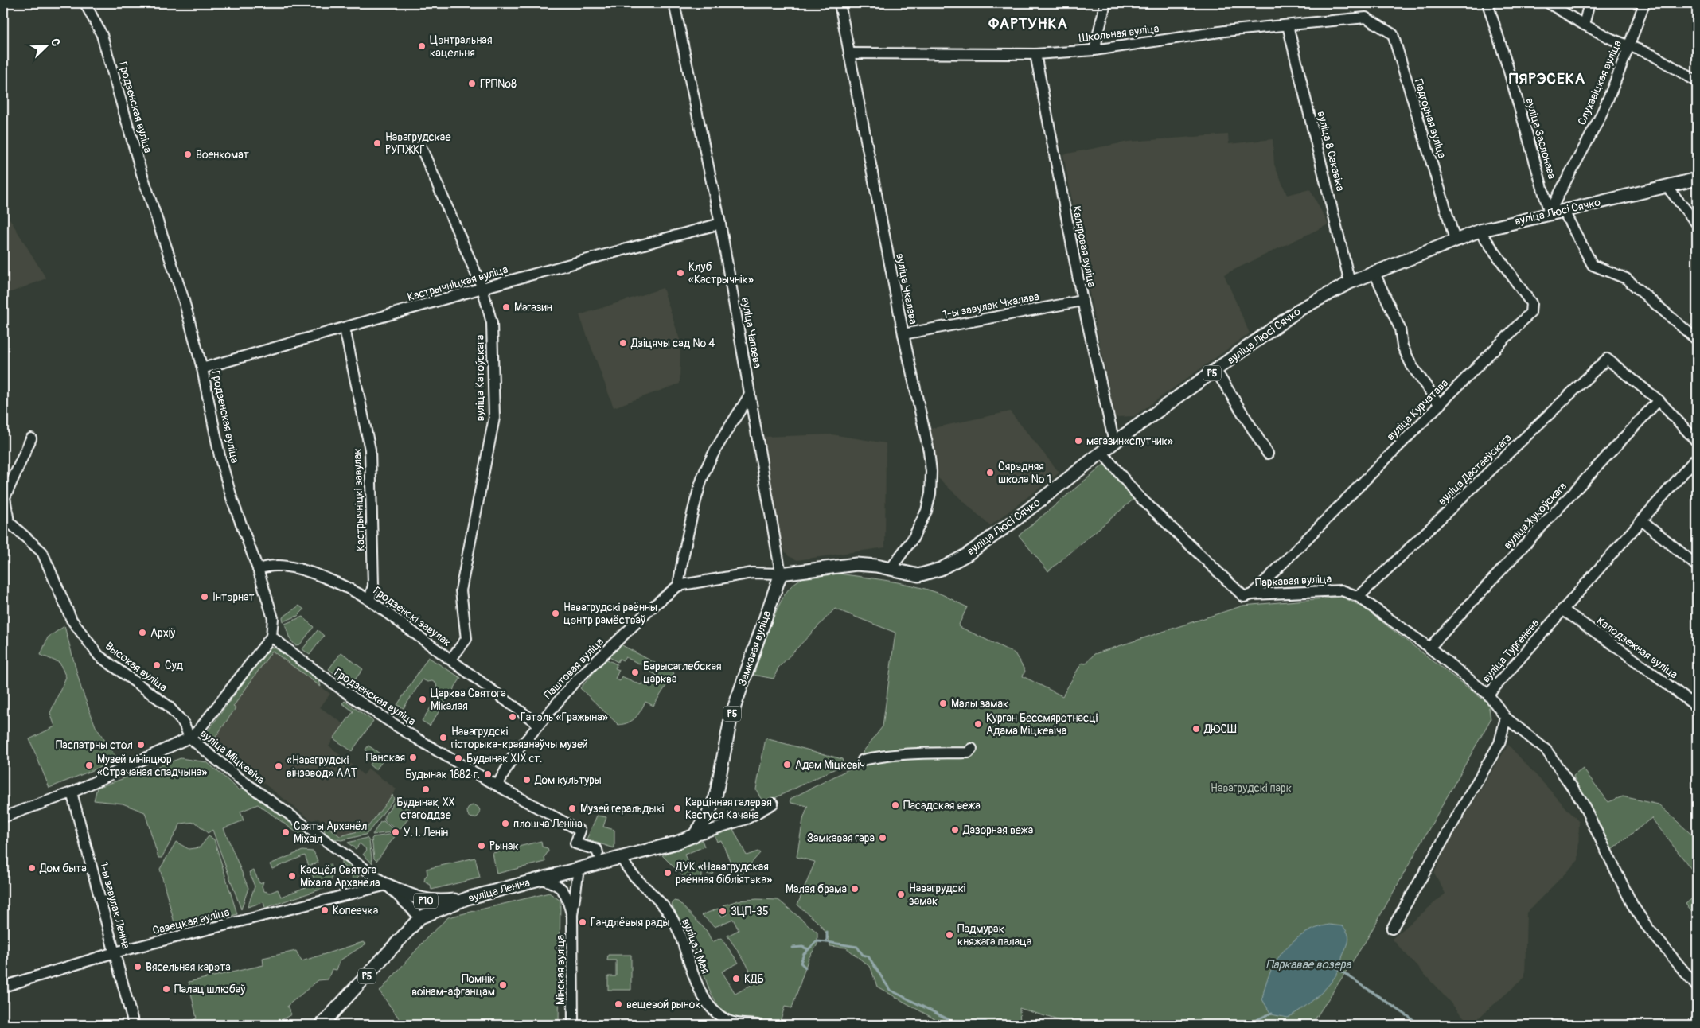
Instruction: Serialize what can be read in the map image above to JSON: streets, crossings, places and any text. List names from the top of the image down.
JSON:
{
  "streets": {
    "main road": [
      "вуліца Люсі Сячко",
      "Р5",
      "Замкавая вуліца",
      "вуліца Леніна",
      "Р10"
    ],
    "street": [
      "Школьная вуліца",
      "Слухавіцкая вуліца",
      "Гродзенская вуліца",
      "Падгорная вуліца",
      "вуліца Заслонава",
      "вуліца 8 Сакавіка",
      "Каляровая вуліца",
      "Кастрычніцкая вуліца",
      "вуліца Чкалава",
      "1-ы завулак Чкалава",
      "вуліца Чапаева",
      "вуліца Катоўскага",
      "вуліца Курчатава",
      "вуліца Дастаеўскага",
      "Кастрычніцкі завулак",
      "вуліца Жукоўскага",
      "Паркавая вуліца",
      "Гродзенскі завулак",
      "Калодзежная вуліца",
      "вуліца Тургенева",
      "Высокая вуліца",
      "Паштовая вуліца",
      "вуліца Міцкевіча",
      "1-ы завулак Леніна",
      "Савецкая вуліца",
      "вуліца 1 Мая",
      "Мінская вуліца"
    ]
  },
  "crossings": [
    ["Школьная вуліца", "Падгорная вуліца"],
    ["Школьная вуліца", "вуліца 8 Сакавіка"],
    ["Школьная вуліца", "Каляровая вуліца"],
    ["Школьная вуліца", "вуліца Чкалава"],
    ["Слухавіцкая вуліца", "вуліца Заслонава"],
    ["Слухавіцкая вуліца", "вуліца Люсі Сячко"],
    ["Гродзенская вуліца", "Кастрычніцкая вуліца"],
    ["Гродзенская вуліца", "Гродзенскі завулак"],
    ["Падгорная вуліца", "вуліца Люсі Сячко"],
    ["вуліца Заслонава", "вуліца Люсі Сячко"],
    ["вуліца 8 Сакавіка", "вуліца Люсі Сячко"],
    ["вуліца Люсі Сячко", "Каляровая вуліца"],
    ["вуліца Люсі Сячко", "вуліца Чкалава"],
    ["вуліца Люсі Сячко", "вуліца Чапаева"],
    ["вуліца Люсі Сячко", "вуліца Курчатава"],
    ["вуліца Люсі Сячко", "Паркавая вуліца"],
    ["вуліца Люсі Сячко", "Замкавая вуліца"],
    ["вуліца Люсі Сячко", "Паштовая вуліца"],
    ["Каляровая вуліца", "1-ы завулак Чкалава"],
    ["Кастрычніцкая вуліца", "вуліца Чапаева"],
    ["Кастрычніцкая вуліца", "вуліца Катоўскага"],
    ["Кастрычніцкая вуліца", "Кастрычніцкі завулак"],
    ["вуліца Чкалава", "1-ы завулак Чкалава"],
    ["вуліца Чапаева", "Замкавая вуліца"],
    ["вуліца Чапаева", "Паштовая вуліца"],
    ["Р5", "Р10"],
    ["вуліца Катоўскага", "Гродзенскі завулак"],
    ["вуліца Курчатава", "Паркавая вуліца"],
    ["вуліца Дастаеўскага", "вуліца Жукоўскага"],
    ["вуліца Дастаеўскага", "Паркавая вуліца"],
    ["Кастрычніцкі завулак", "Гродзенскі завулак"],
    ["вуліца Жукоўскага", "Паркавая вуліца"],
    ["Паркавая вуліца", "вуліца Тургенева"],
    ["Гродзенскі завулак", "Паштовая вуліца"],
    ["Калодзежная вуліца", "вуліца Тургенева"],
    ["Замкавая вуліца", "Паштовая вуліца"],
    ["Замкавая вуліца", "вуліца Леніна"],
    ["Замкавая вуліца", "вуліца 1 Мая"],
    ["Замкавая вуліца", "Мінская вуліца"],
    ["Высокая вуліца", "вуліца Міцкевіча"],
    ["вуліца Міцкевіча", "Р10"],
    ["вуліца Міцкевіча", "1-ы завулак Леніна"],
    ["вуліца Міцкевіча", "Савецкая вуліца"],
    ["вуліца Леніна", "Р10"],
    ["вуліца Леніна", "Мінская вуліца"],
    ["Р10", "Савецкая вуліца"],
    ["1-ы завулак Леніна", "Савецкая вуліца"]
  ],
  "districts": ["ФАРТУНКА", "ПЯРЭСЕКА"],
  "water": ["Паркавае возера"],
  "parks": ["Навагрудскі парк"],
  "places": [
    "Цэнтральная кацельня",
    "ГРП№8",
    "Навагрудскае РУП ЖКГ",
    "Военкомат",
    "Клуб «Кастрычнік»",
    "Магазин",
    "Дзіцячы сад № 4",
    "магазин«спутник»",
    "Сярэдняя школа № 1",
    "Інтэрнат",
    "Навагрудскі раённы цэнтр рамёстваў",
    "Архіў",
    "Суд",
    "Барысаглебская царква",
    "Царква Святога Мікалая",
    "Малы замак",
    "Гатэль «Гражына»",
    "Курган Бессмяротнасці Адама Міцкевіча",
    "ДЮСШ",
    "Навагрудскі гісторыка-краязнаўчы музей",
    "Паспатрны стол",
    "Панская",
    "Будынак XIX ст.",
    "Адам Міцкевіч",
    "Музей мініяцюр «Страчаная спадчына»",
    "«Навагрудскі вінзавод» ААТ",
    "Будынак 1882 г.",
    "Дом культуры",
    "Будынак, XX стагоддзе",
    "Пасадская вежа",
    "Музей геральдыкі",
    "Карцінная галерэя Кастуся Качана",
    "плошча Леніна",
    "Дазорная вежа",
    "Святы Арханёл Міхаіл",
    "У. І. Ленін",
    "Замкавая гара",
    "Рынак",
    "Дом быта",
    "ДУК «Навагрудская раённая бібліятэка»",
    "Касцёл Святога Міхала Арханёла",
    "Малая брама",
    "Навагрудскі замак",
    "Копеечка",
    "3ЦП-35",
    "Гандлёвыя рады",
    "Падмурак княжага палаца",
    "Вясельная карэта",
    "КДБ",
    "Помнік воінам-афганцам",
    "Палац шлюбаў",
    "вещевой рынок"
  ],
  "north": "top right"
}
